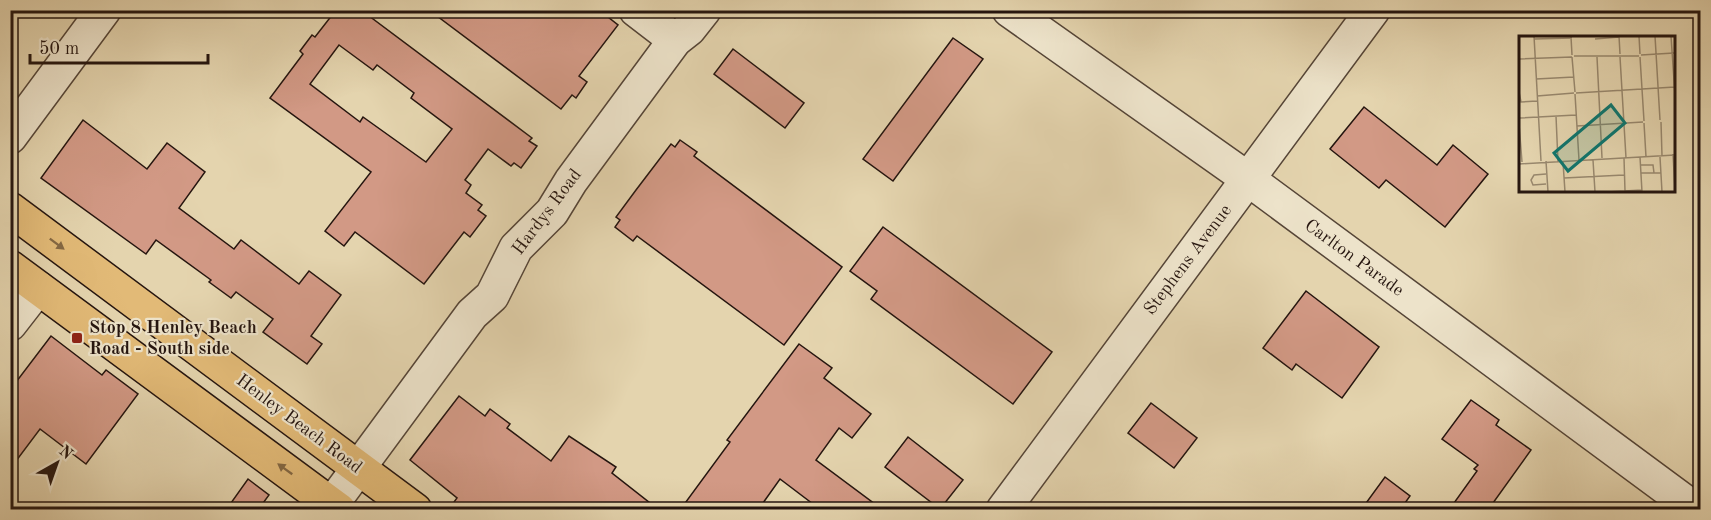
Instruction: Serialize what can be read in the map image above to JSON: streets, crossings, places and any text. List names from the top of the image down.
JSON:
{
  "streets": {
    "main road": ["Henley Beach Road"],
    "street": ["Hardys Road", "Carlton Parade", "Stephens Avenue"]
  },
  "crossings": [
    ["Hardys Road", "Henley Beach Road"],
    ["Carlton Parade", "Stephens Avenue"]
  ],
  "places": {
    "transit": ["Stop 8 Henley Beach Road - South side"]
  },
  "scale_bar": "50 m",
  "north": "top right"
}
